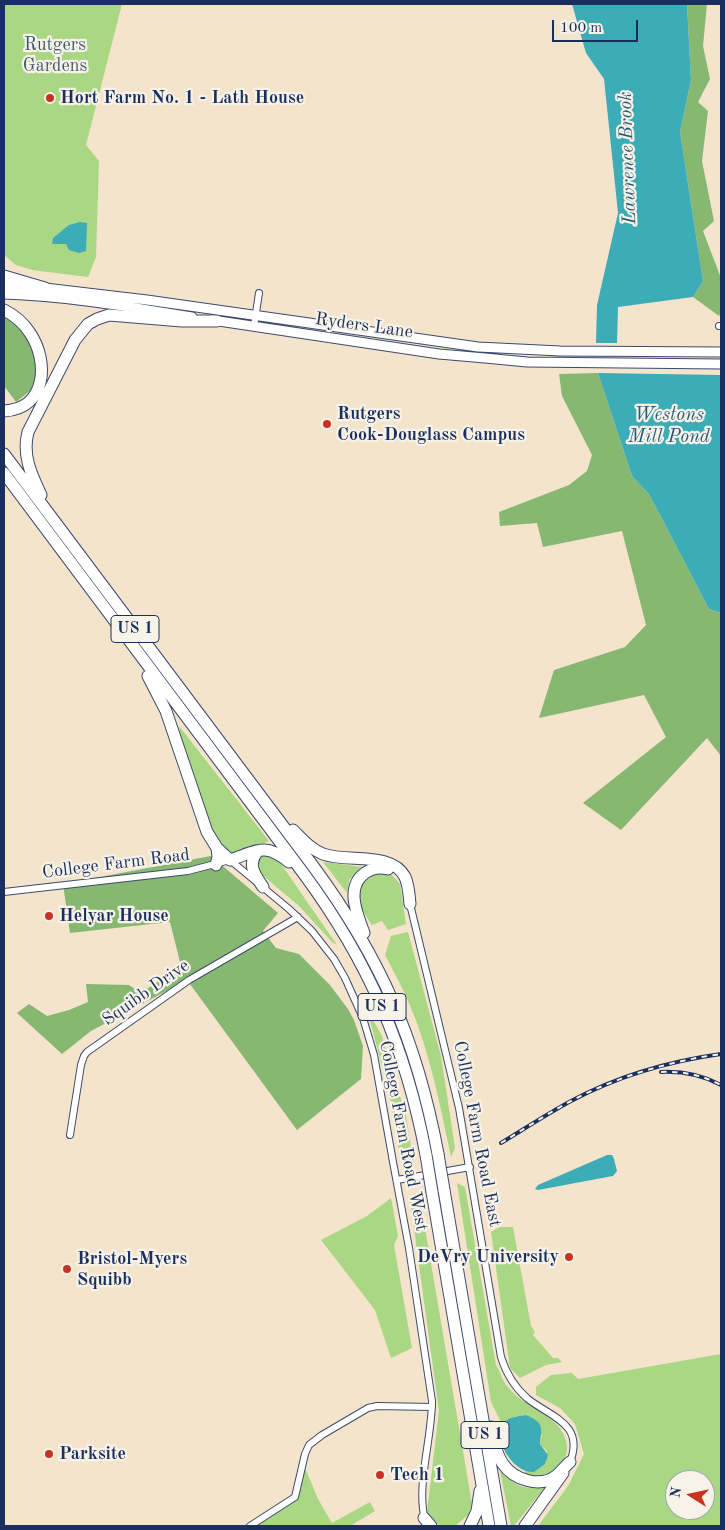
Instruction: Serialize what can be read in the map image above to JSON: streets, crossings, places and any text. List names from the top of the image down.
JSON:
{
  "streets": {
    "highway": ["US 1"],
    "main road": ["Ryders Lane"],
    "street": [
      "College Farm Road",
      "Squibb Drive",
      "College Farm Road East",
      "College Farm Road West"
    ]
  },
  "crossings": [
    ["College Farm Road", "College Farm Road West"],
    ["Squibb Drive", "College Farm Road West"]
  ],
  "water": ["Lawrence Brook", "Westons Mill Pond"],
  "parks": ["Rutgers Gardens"],
  "places": [
    "Hort Farm No. 1 - Lath House",
    "Rutgers Cook-Douglass Campus",
    "Helyar House",
    "DeVry University",
    "Bristol-Myers Squibb",
    "Parksite",
    "Tech 1"
  ],
  "scale_bar": "100 m",
  "north": "left"
}
